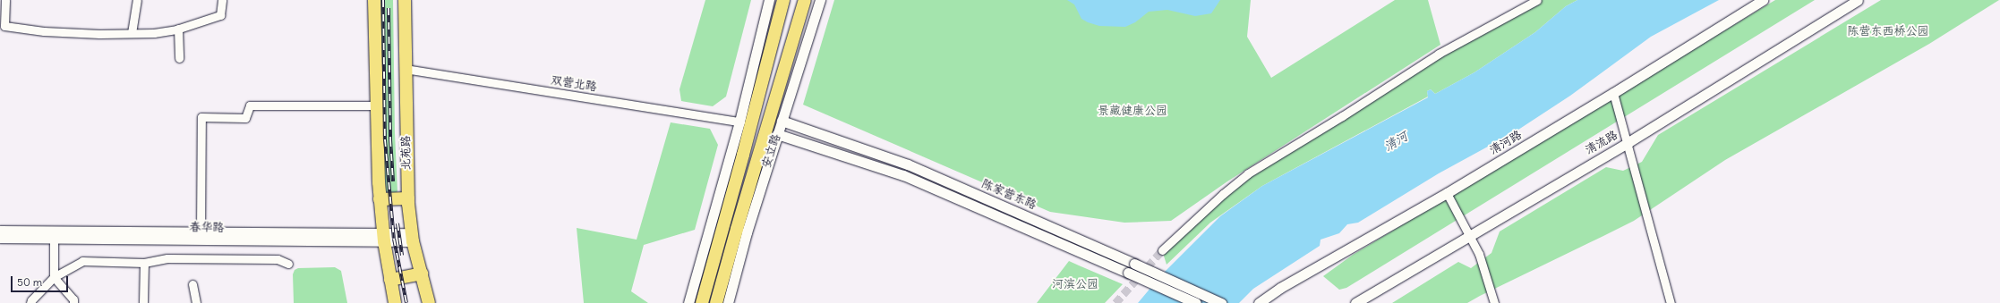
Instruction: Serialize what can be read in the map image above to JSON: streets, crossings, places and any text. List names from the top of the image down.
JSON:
{
  "streets": {
    "main road": ["安立路", "北苑路"],
    "street": [
      "双营北路",
      "清河路",
      "清流路",
      "陈家营东路",
      "春华路"
    ]
  },
  "crossings": [
    ["双营北路", "北苑路"],
    ["安立路", "陈家营东路"],
    ["北苑路", "春华路"]
  ],
  "water": ["清河"],
  "parks": ["陈营东西桥公园", "景藏健康公园", "河滨公园"],
  "scale_bar": "50 m"
}
